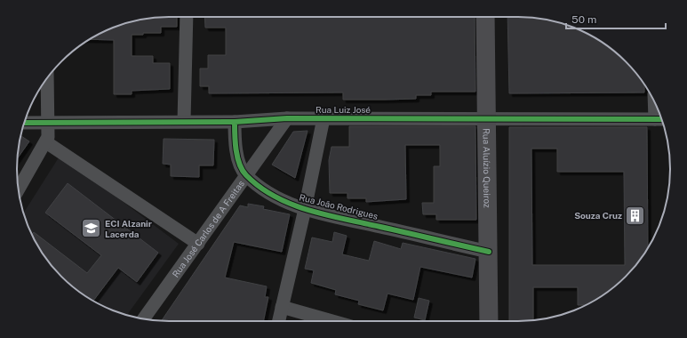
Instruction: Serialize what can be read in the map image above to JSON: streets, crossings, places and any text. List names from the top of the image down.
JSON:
{
  "streets": {
    "main road": ["Rua Aluízio Queiroz"],
    "street": ["Rua Luiz José", "Rua João Rodrigues", "Rua José Carlos de A Freitas"]
  },
  "crossings": [
    ["Rua Luiz José", "Rua Aluízio Queiroz"],
    ["Rua Luiz José", "Rua João Rodrigues"],
    ["Rua Luiz José", "Rua José Carlos de A Freitas"],
    ["Rua Aluízio Queiroz", "Rua João Rodrigues"],
    ["Rua João Rodrigues", "Rua José Carlos de A Freitas"]
  ],
  "places": {
    "building": ["Souza Cruz"],
    "school or university": ["ECI Alzanir Lacerda"]
  },
  "scale_bar": "50 m"
}
